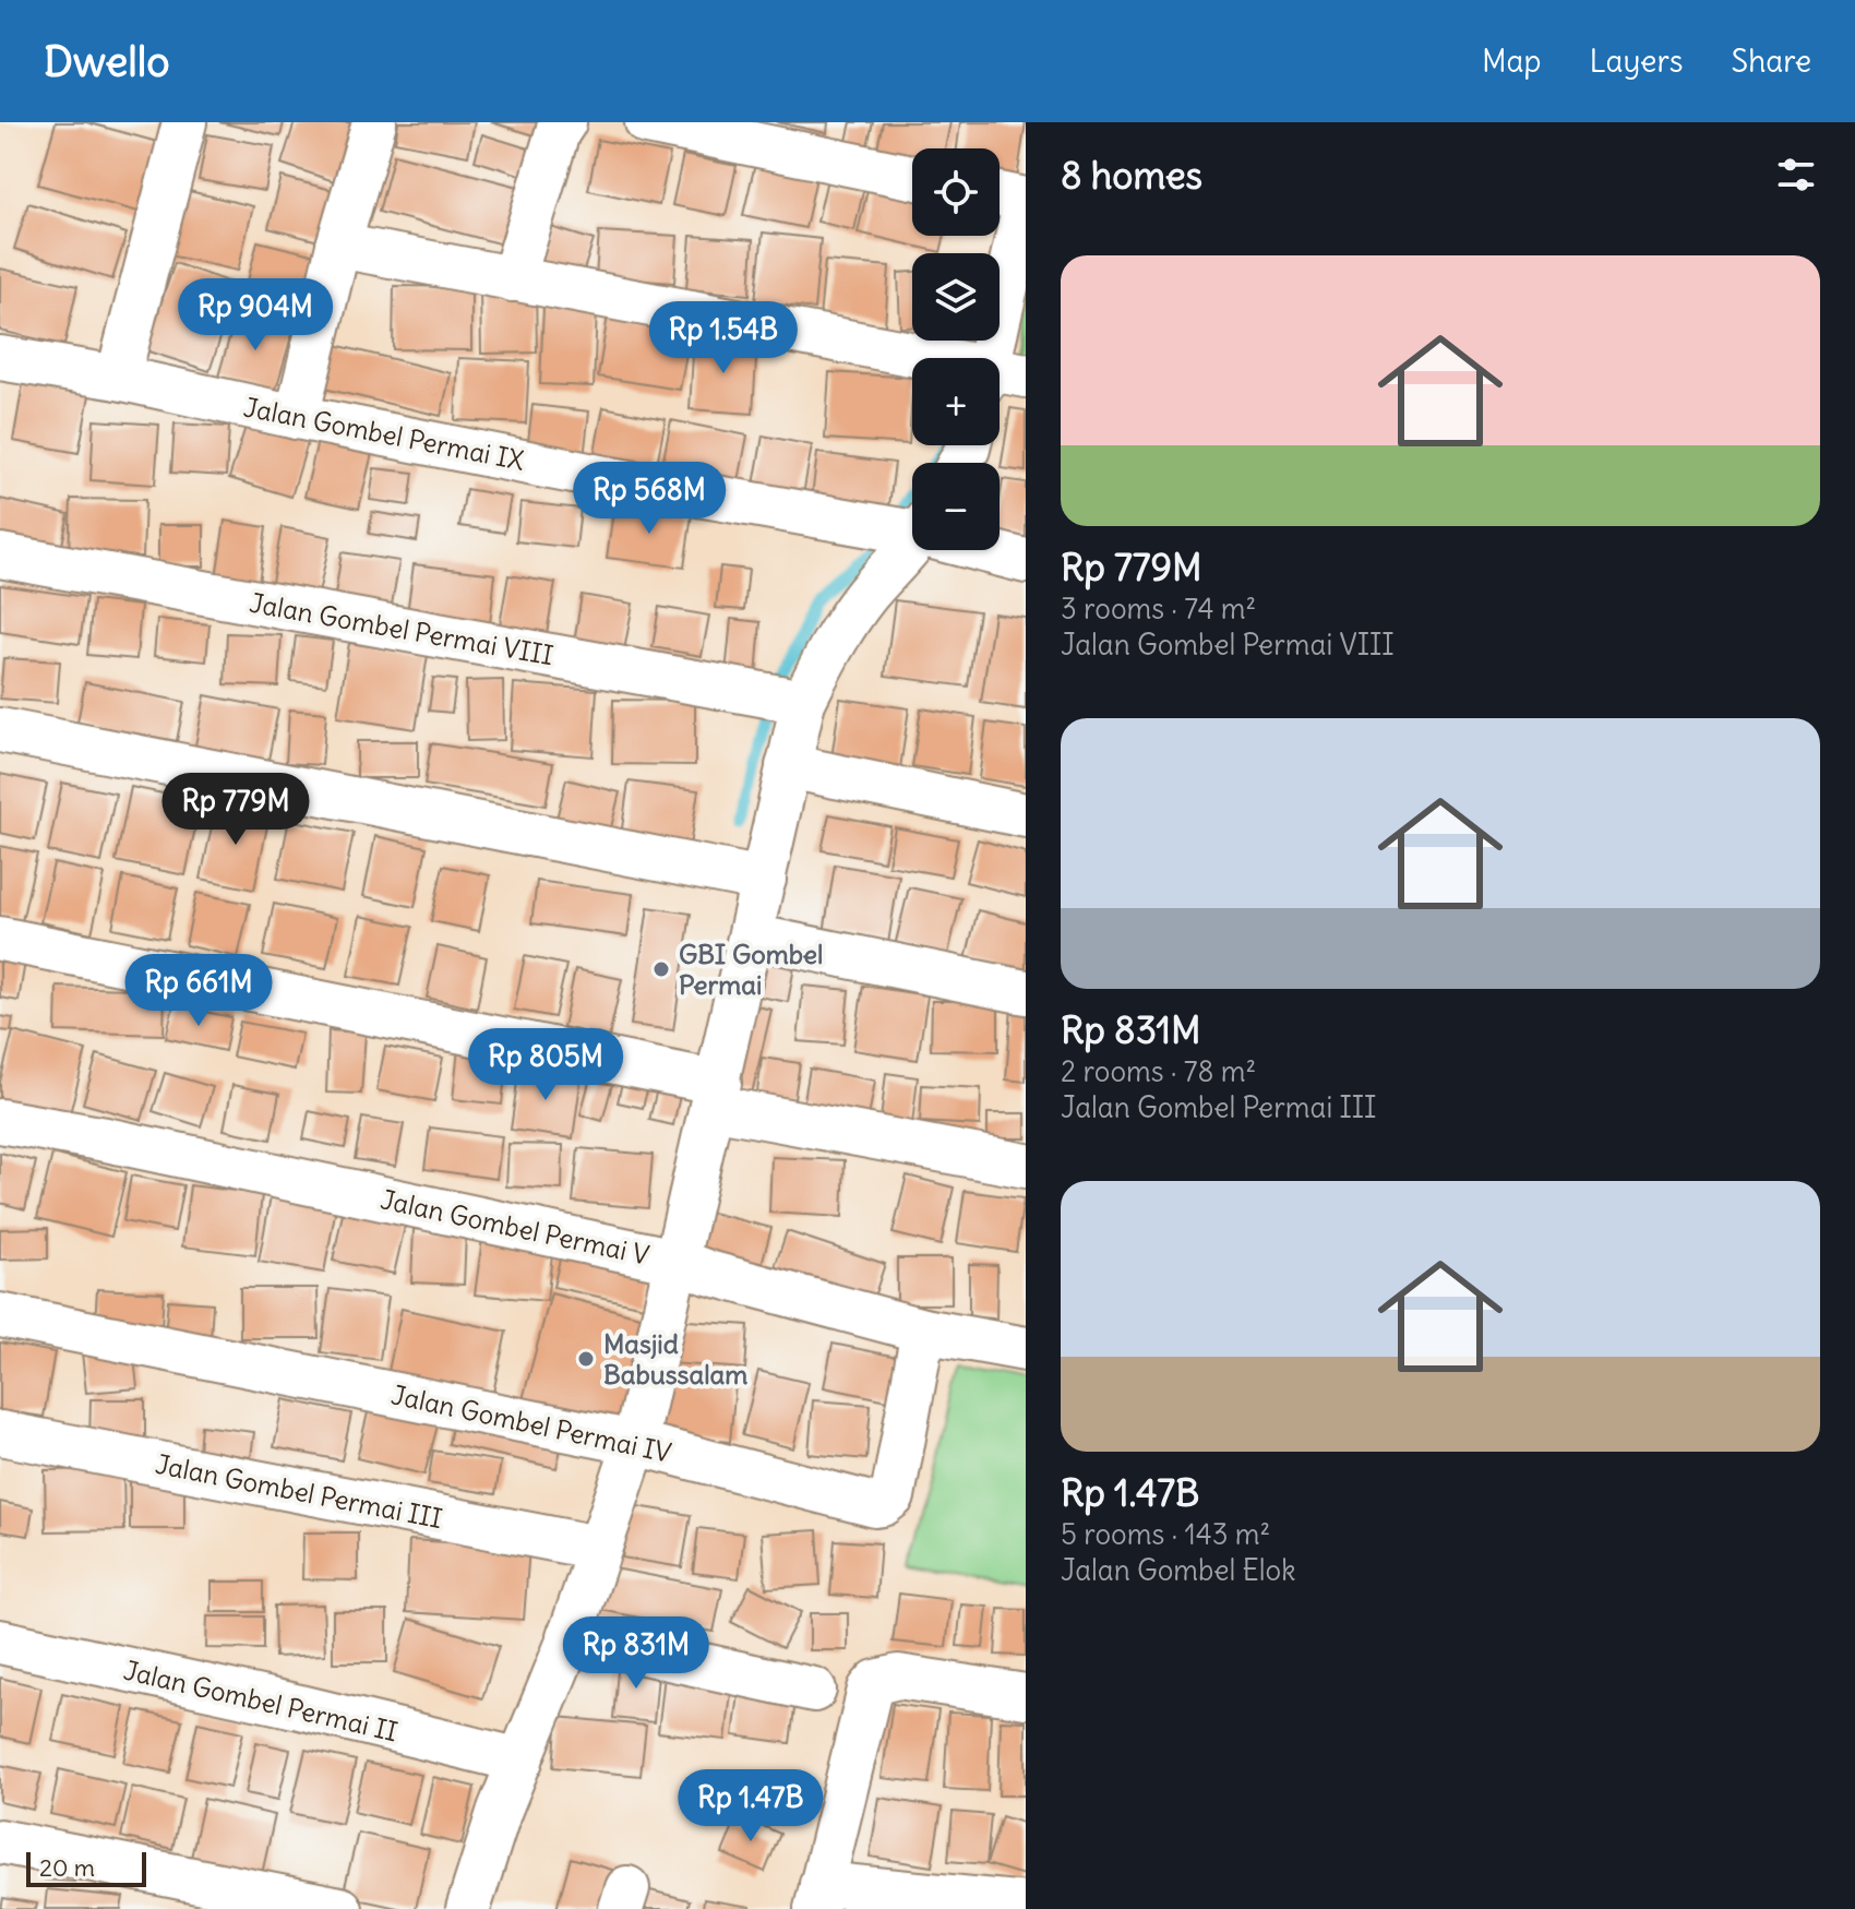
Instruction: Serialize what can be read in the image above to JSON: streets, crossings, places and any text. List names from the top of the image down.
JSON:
{
  "streets": {
    "street": [
      "Jalan Gombel Permai IX",
      "Jalan Gombel Permai VIII",
      "Jalan Gombel Permai V",
      "Jalan Gombel Permai IV",
      "Jalan Gombel Permai III",
      "Jalan Gombel Permai II"
    ]
  },
  "crossings": [
    ["Jalan Gombel Permai V", "Jalan Gombel Permai IV"]
  ],
  "places": ["GBI Gombel Permai", "Masjid Babussalam"],
  "scale_bar": "20 m",
  "page": {
    "header": "Dwello",
    "nav": ["Map", "Layers", "Share"],
    "heading": "8 homes",
    "map_buttons": ["+", "−"],
    "list": [
      {
        "name": "Rp 779M",
        "note": "3 rooms · 74 m² · Jalan Gombel Permai VIII"
      },
      {
        "name": "Rp 831M",
        "note": "2 rooms · 78 m² · Jalan Gombel Permai III"
      },
      {
        "name": "Rp 1.47B",
        "note": "5 rooms · 143 m² · Jalan Gombel Elok"
      }
    ],
    "price": [
      "Rp 904M",
      "Rp 1.54B",
      "Rp 568M",
      "Rp 779M",
      "Rp 661M",
      "Rp 805M",
      "Rp 831M",
      "Rp 1.47B"
    ],
    "scale": "20 m"
  }
}
